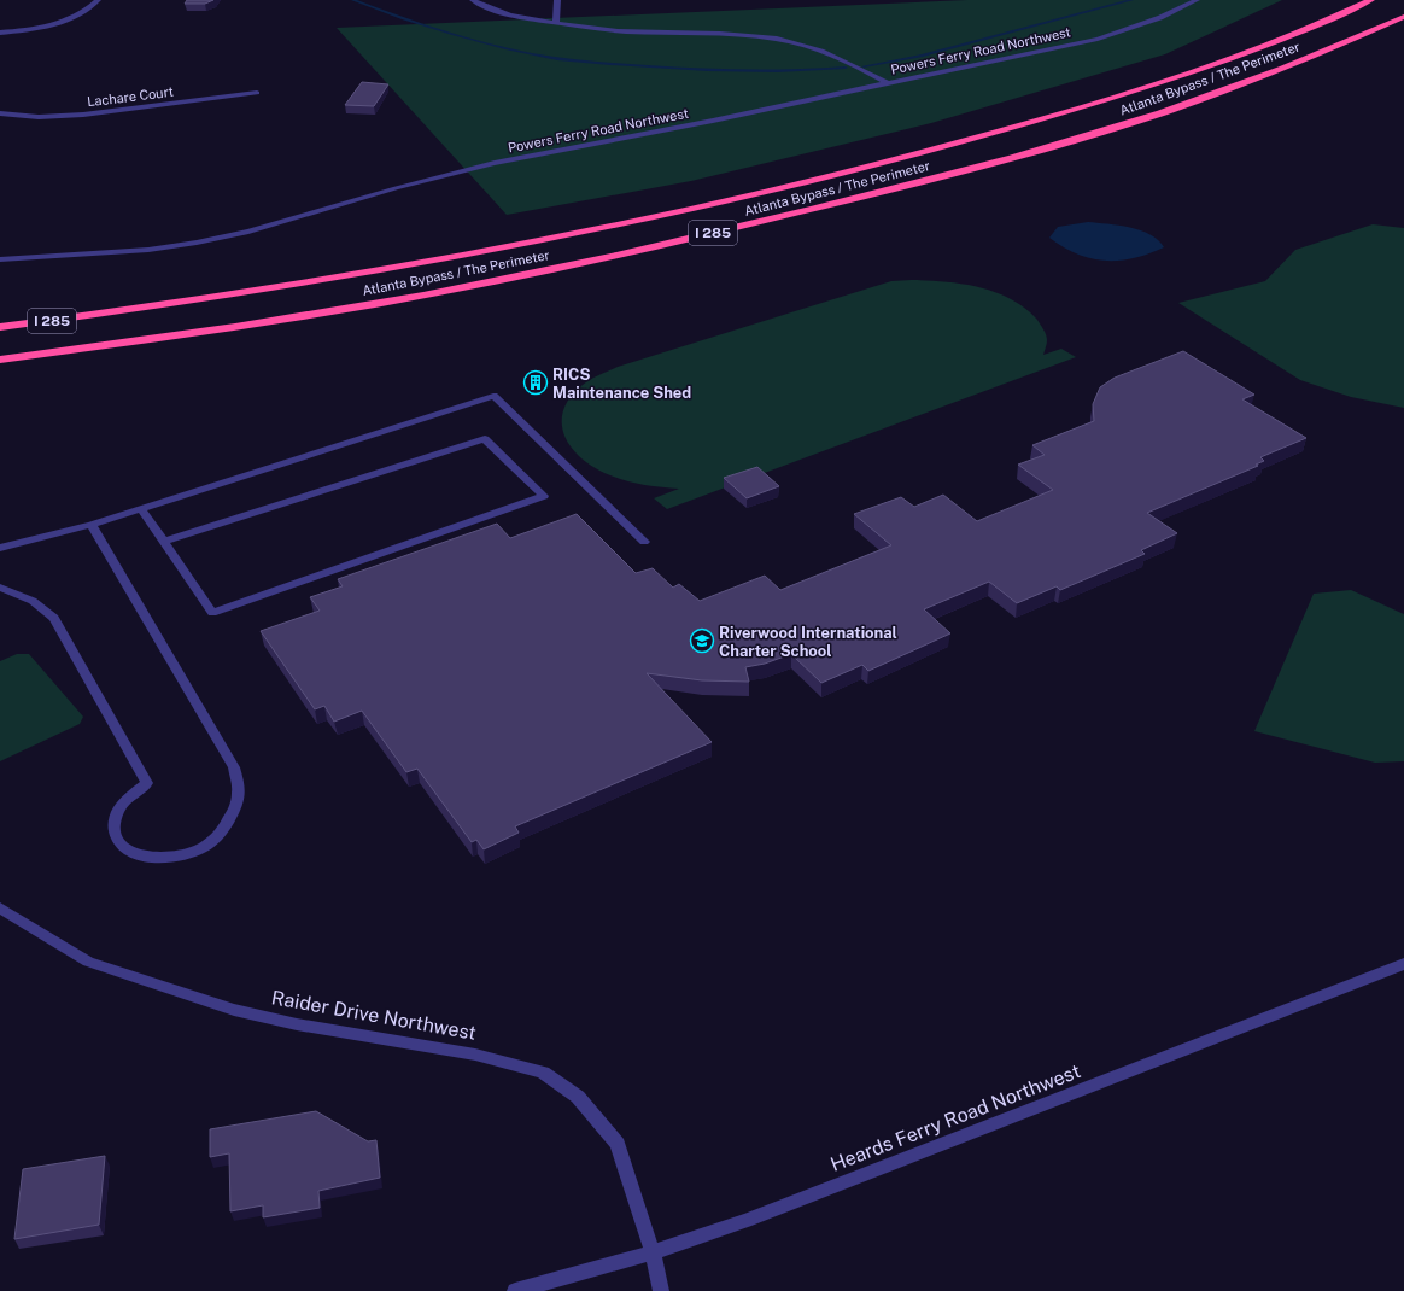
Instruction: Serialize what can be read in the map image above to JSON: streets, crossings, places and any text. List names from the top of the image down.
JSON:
{
  "streets": {
    "highway": ["Atlanta Bypass / The Perimeter", "I 285"],
    "street": [
      "Powers Ferry Road Northwest",
      "Lachare Court",
      "Raider Drive Northwest",
      "Heards Ferry Road Northwest"
    ]
  },
  "crossings": [
    ["Raider Drive Northwest", "Heards Ferry Road Northwest"]
  ],
  "places": {
    "building": ["RICS Maintenance Shed"],
    "school or university": ["Riverwood International Charter School"]
  }
}
